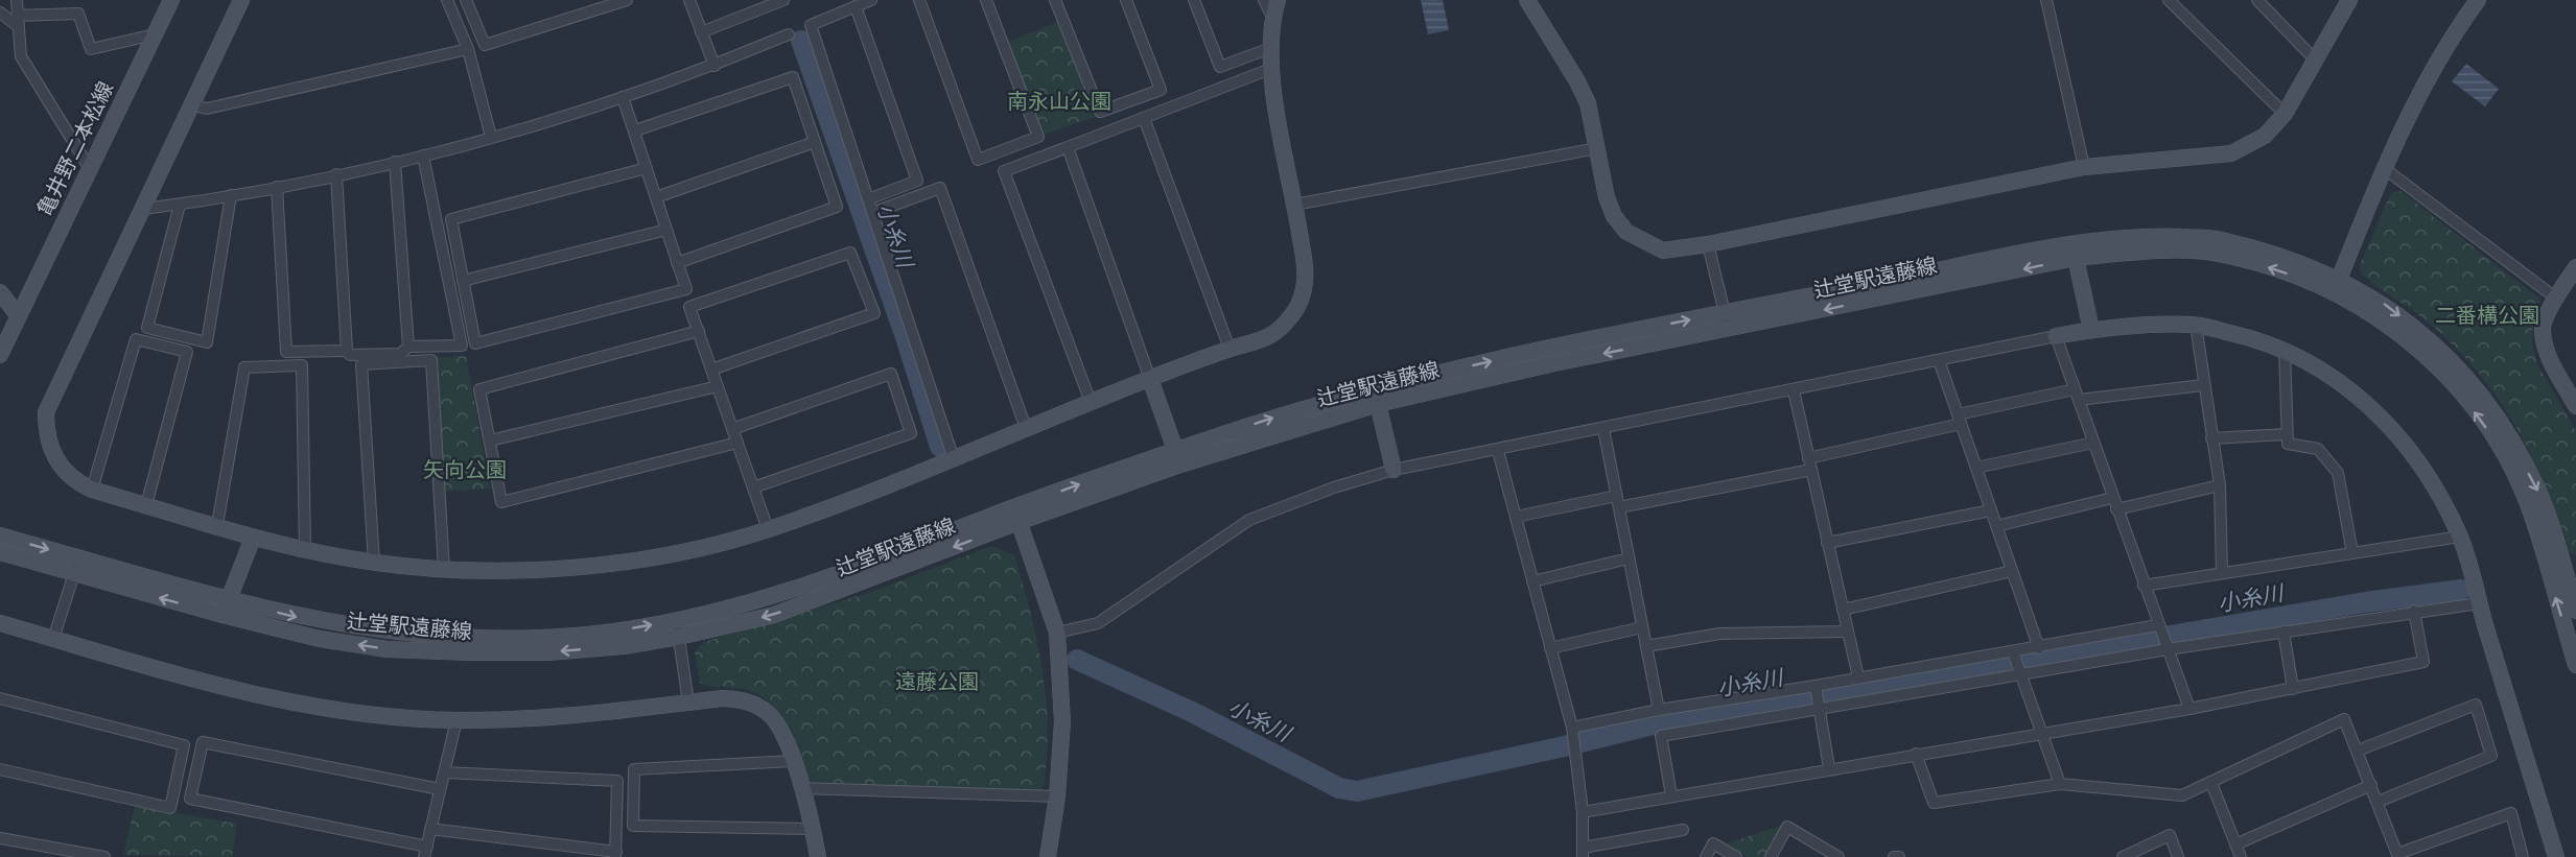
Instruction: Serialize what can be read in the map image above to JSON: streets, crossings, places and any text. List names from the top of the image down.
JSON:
{
  "streets": {
    "street": ["亀井野二本松線", "辻堂駅遠藤線"]
  },
  "water": ["小糸川"],
  "parks": [
    "南永山公園",
    "二番構公園",
    "矢向公園",
    "遠藤公園"
  ]
}
